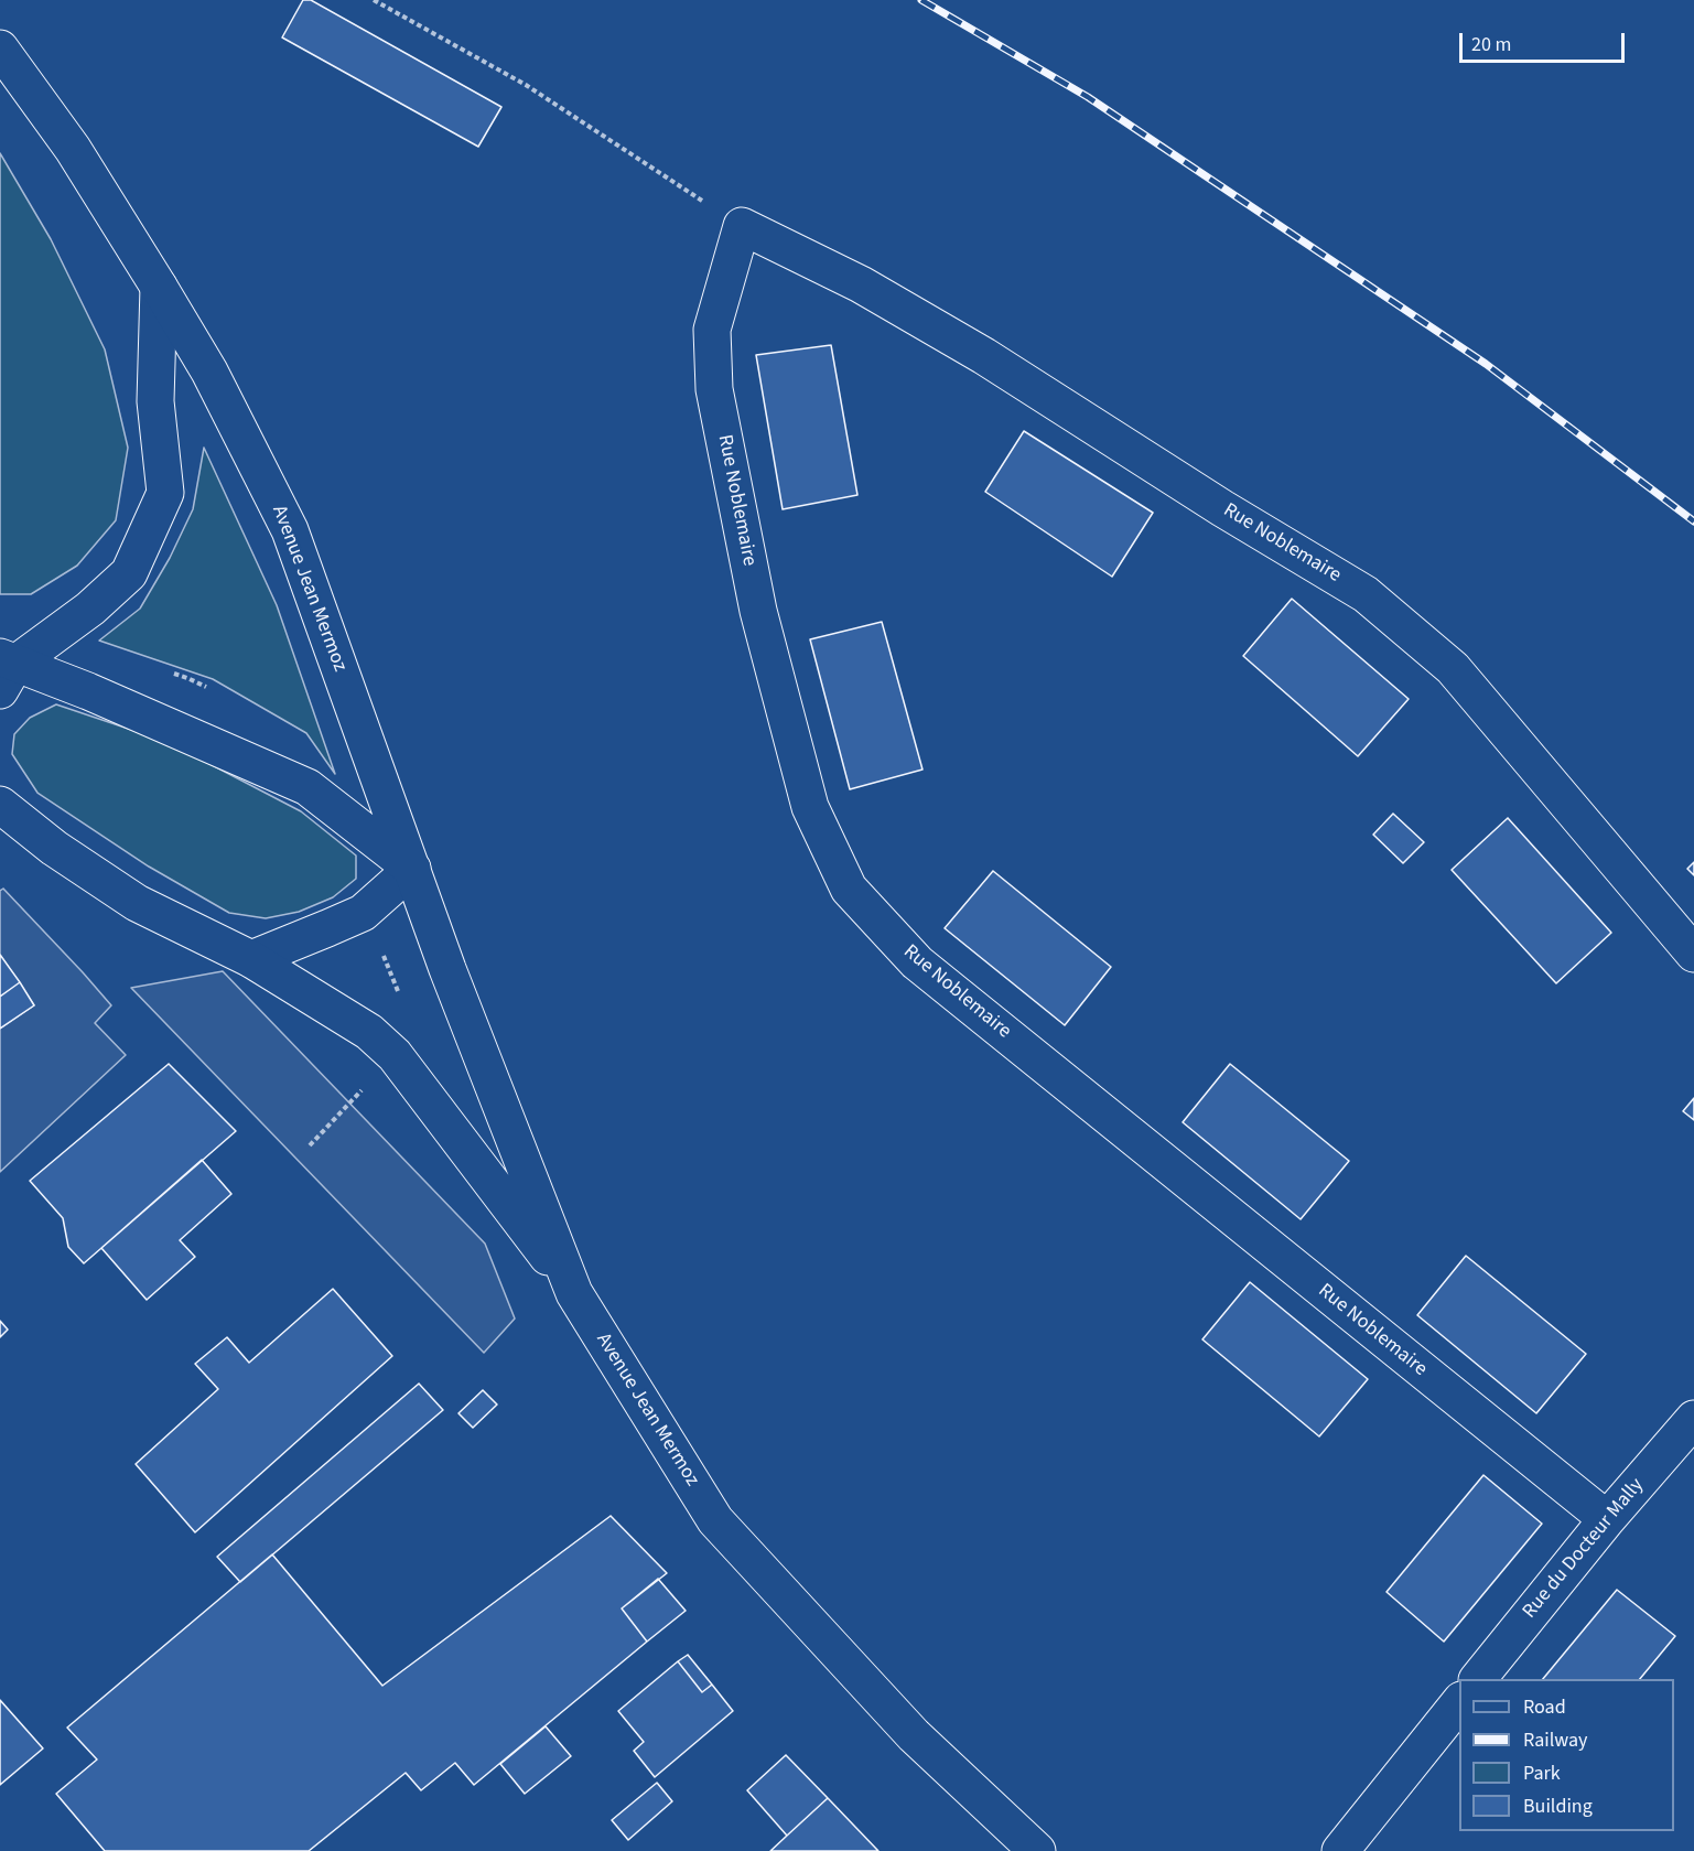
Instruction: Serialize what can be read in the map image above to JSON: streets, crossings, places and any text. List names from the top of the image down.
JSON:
{
  "streets": {
    "street": ["Rue Noblemaire", "Avenue Jean Mermoz", "Rue du Docteur Mally"]
  },
  "crossings": [
    ["Rue Noblemaire", "Rue du Docteur Mally"]
  ],
  "legend": [
    "Road",
    "Railway",
    "Park",
    "Building"
  ],
  "scale_bar": "20 m"
}
